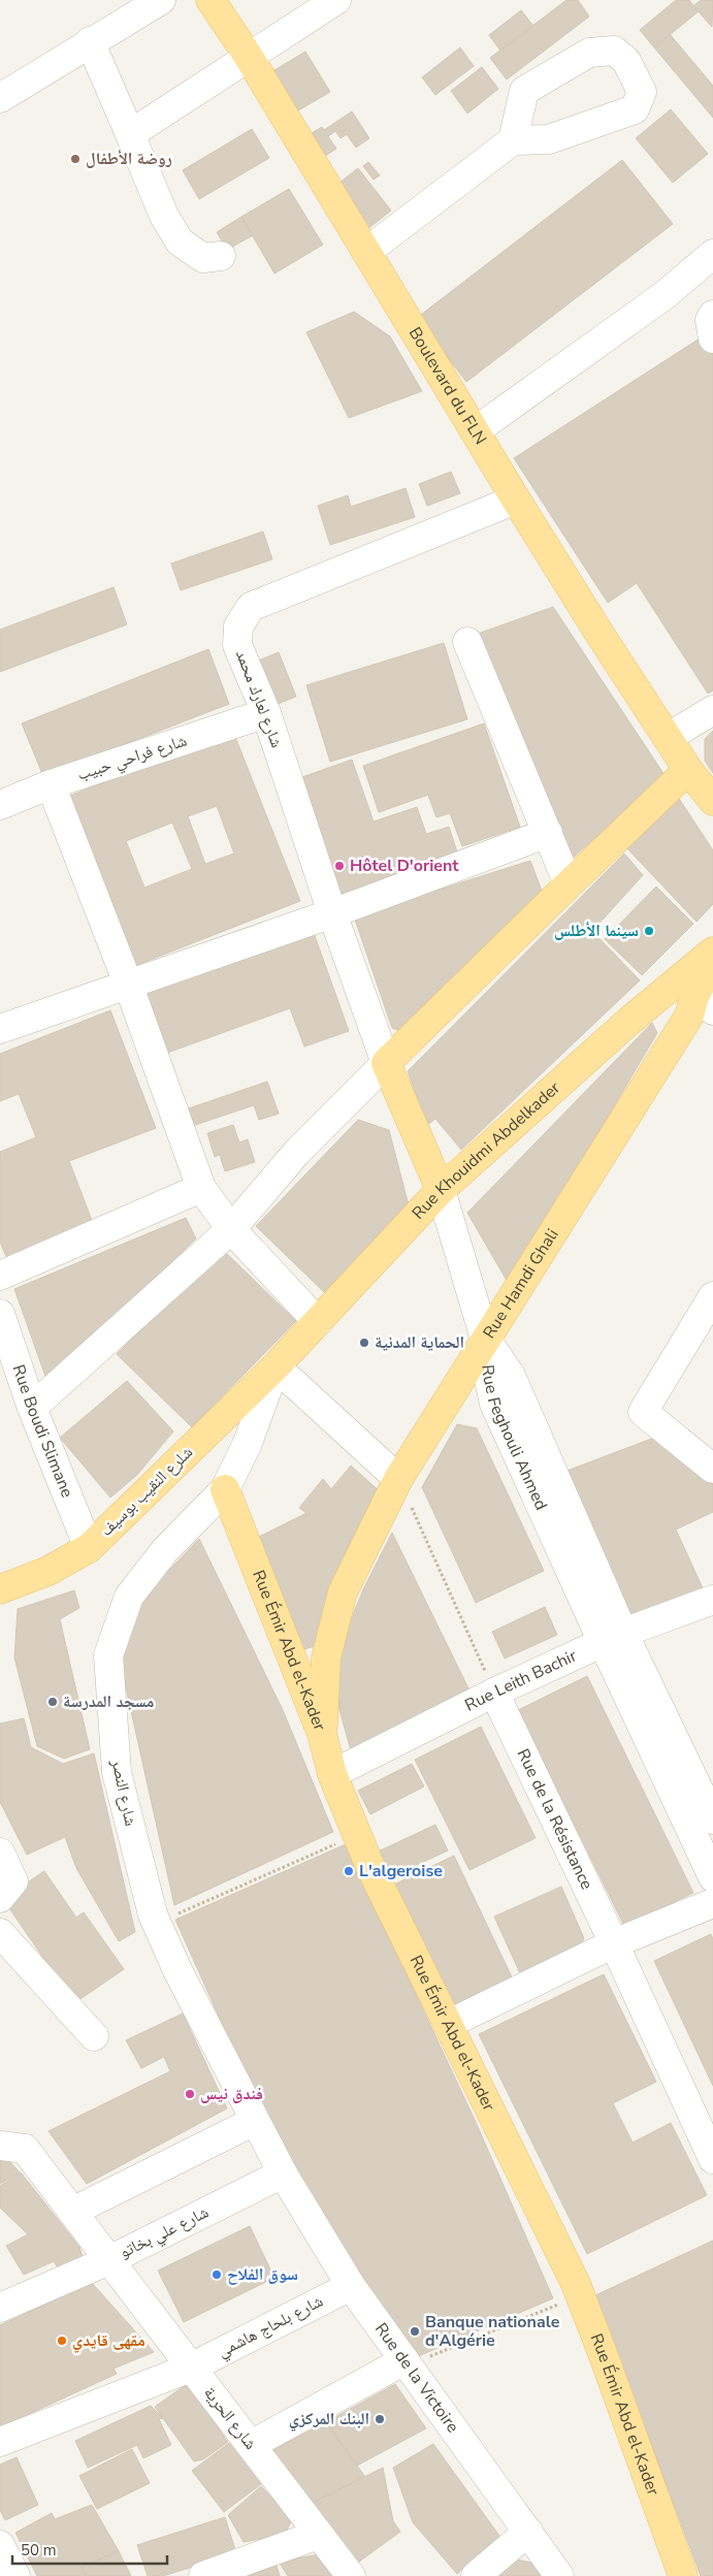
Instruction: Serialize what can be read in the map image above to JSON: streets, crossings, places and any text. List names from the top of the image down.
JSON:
{
  "streets": {
    "main road": [
      "Boulevard du FLN",
      "Rue Khouidmi Abdelkader",
      "Rue Hamdi Ghali",
      "شلرع النقيب بوسيف",
      "Rue Émir Abd el-Kader"
    ],
    "street": [
      "شارع لعارك محمد",
      "شارع فراحي حبيب",
      "Rue Boudi Slimane",
      "Rue Feghouli Ahmed",
      "Rue Leith Bachir",
      "شارع النصر",
      "Rue de la Résistance",
      "شارع علي بخاتو",
      "شارع بلحاج هاشمي",
      "Rue de la Victoire",
      "شارع الحرية"
    ]
  },
  "crossings": [
    ["Boulevard du FLN", "شارع لعارك محمد"],
    ["شارع لعارك محمد", "شارع فراحي حبيب"],
    ["Rue Khouidmi Abdelkader", "Rue Feghouli Ahmed"],
    ["Rue Khouidmi Abdelkader", "شلرع النقيب بوسيف"],
    ["Rue Khouidmi Abdelkader", "شارع النصر"],
    ["Rue Hamdi Ghali", "Rue Feghouli Ahmed"],
    ["Rue Hamdi Ghali", "Rue Émir Abd el-Kader"],
    ["Rue Boudi Slimane", "شلرع النقيب بوسيف"],
    ["Rue Feghouli Ahmed", "Rue Leith Bachir"],
    ["شلرع النقيب بوسيف", "شارع النصر"],
    ["Rue Émir Abd el-Kader", "Rue Leith Bachir"],
    ["Rue Émir Abd el-Kader", "شارع النصر"],
    ["Rue Leith Bachir", "Rue de la Résistance"],
    ["شارع النصر", "شارع علي بخاتو"],
    ["شارع النصر", "Rue de la Victoire"],
    ["شارع علي بخاتو", "Rue de la Victoire"],
    ["شارع علي بخاتو", "شارع الحرية"],
    ["شارع بلحاج هاشمي", "Rue de la Victoire"],
    ["شارع بلحاج هاشمي", "شارع الحرية"]
  ],
  "places": [
    "روضة الأطفال",
    "Hôtel D'orient",
    "سينما الأطلس",
    "الحماية المدنية",
    "مسجد المدرسة",
    "L'algeroise",
    "فندق نيس",
    "سوق الفلاح",
    "Banque nationale d'Algérie",
    "مقهى قايدي",
    "البنك المركزي"
  ],
  "scale_bar": "50 m"
}
